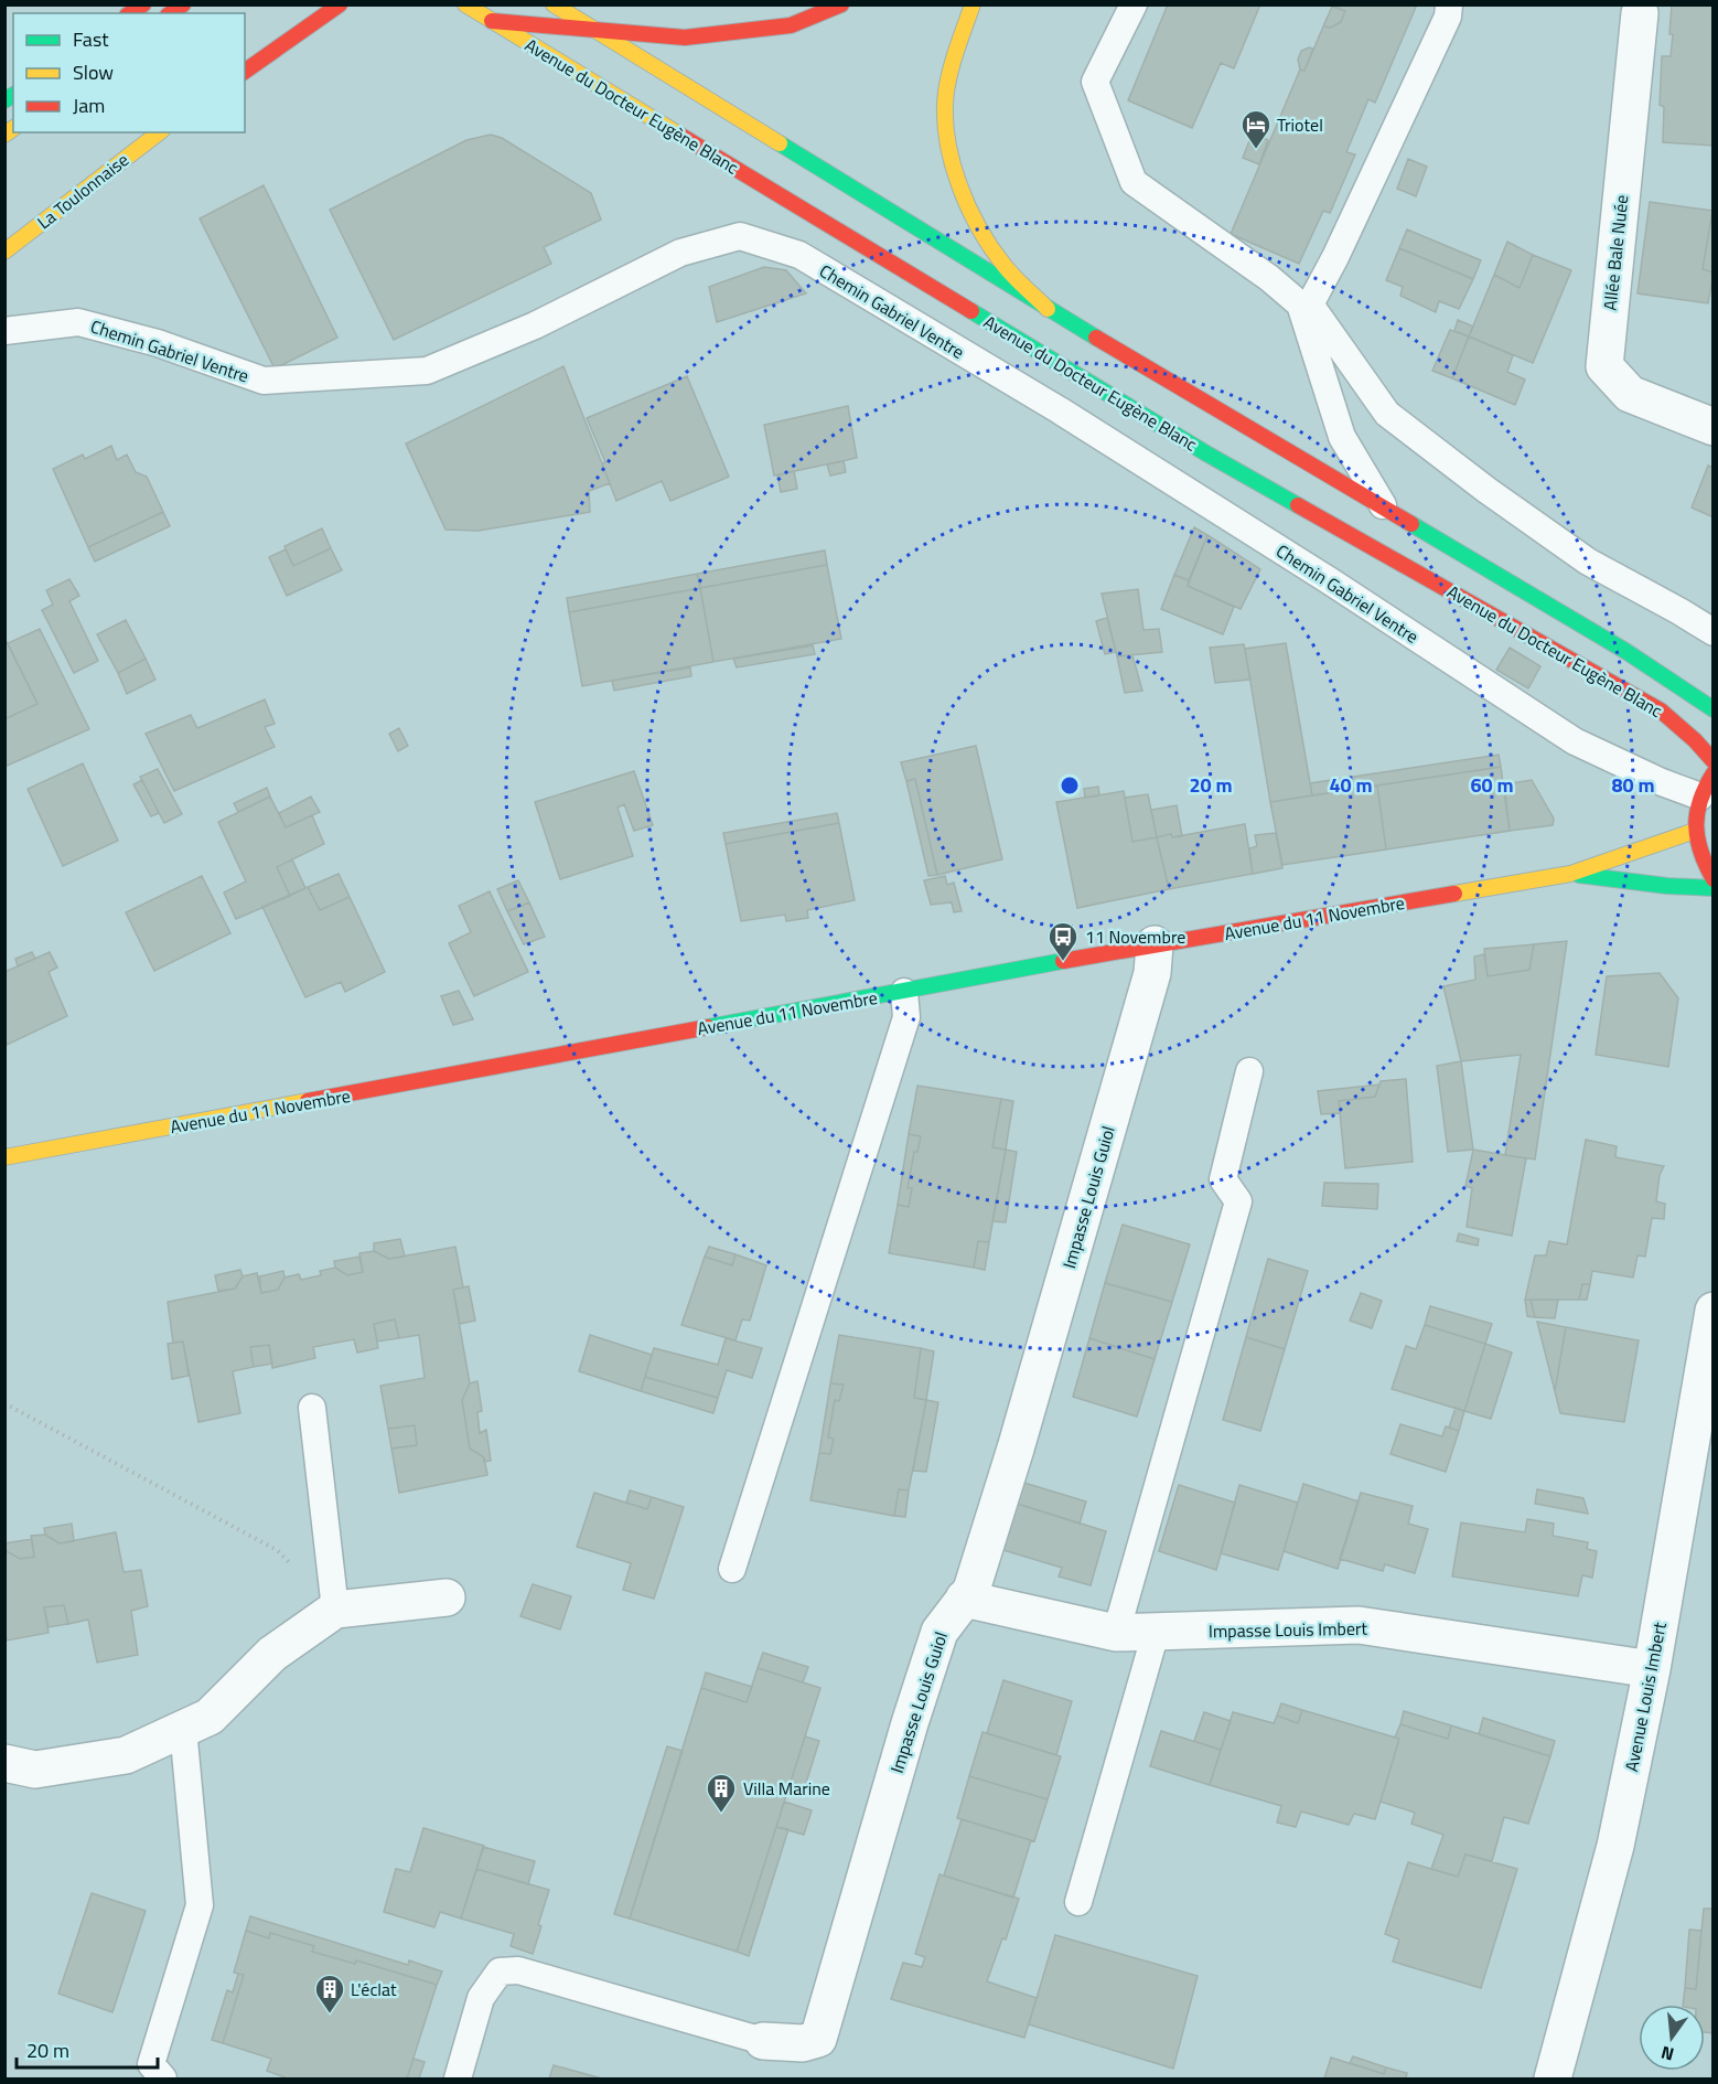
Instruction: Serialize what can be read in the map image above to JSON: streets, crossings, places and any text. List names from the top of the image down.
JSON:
{
  "streets": {
    "main road": ["Avenue du Docteur Eugène Blanc", "La Toulonnaise", "Avenue du 11 Novembre"],
    "street": [
      "Allée Bale Nuée",
      "Impasse Louis Guiol",
      "Impasse Louis Imbert",
      "Avenue Louis Imbert"
    ],
    "lane": ["Chemin Gabriel Ventre"]
  },
  "crossings": [
    ["Avenue du 11 Novembre", "Impasse Louis Guiol"],
    ["Impasse Louis Guiol", "Impasse Louis Imbert"],
    ["Impasse Louis Imbert", "Avenue Louis Imbert"]
  ],
  "places": {
    "hotel": ["Triotel"],
    "bus stop": ["11 Novembre"],
    "building": ["Villa Marine", "L'éclat"]
  },
  "legend": ["Fast", "Slow", "Jam"],
  "scale_bar": "20 m",
  "north": "bottom",
  "rings": [
    "20 m",
    "40 m",
    "60 m",
    "80 m"
  ]
}
